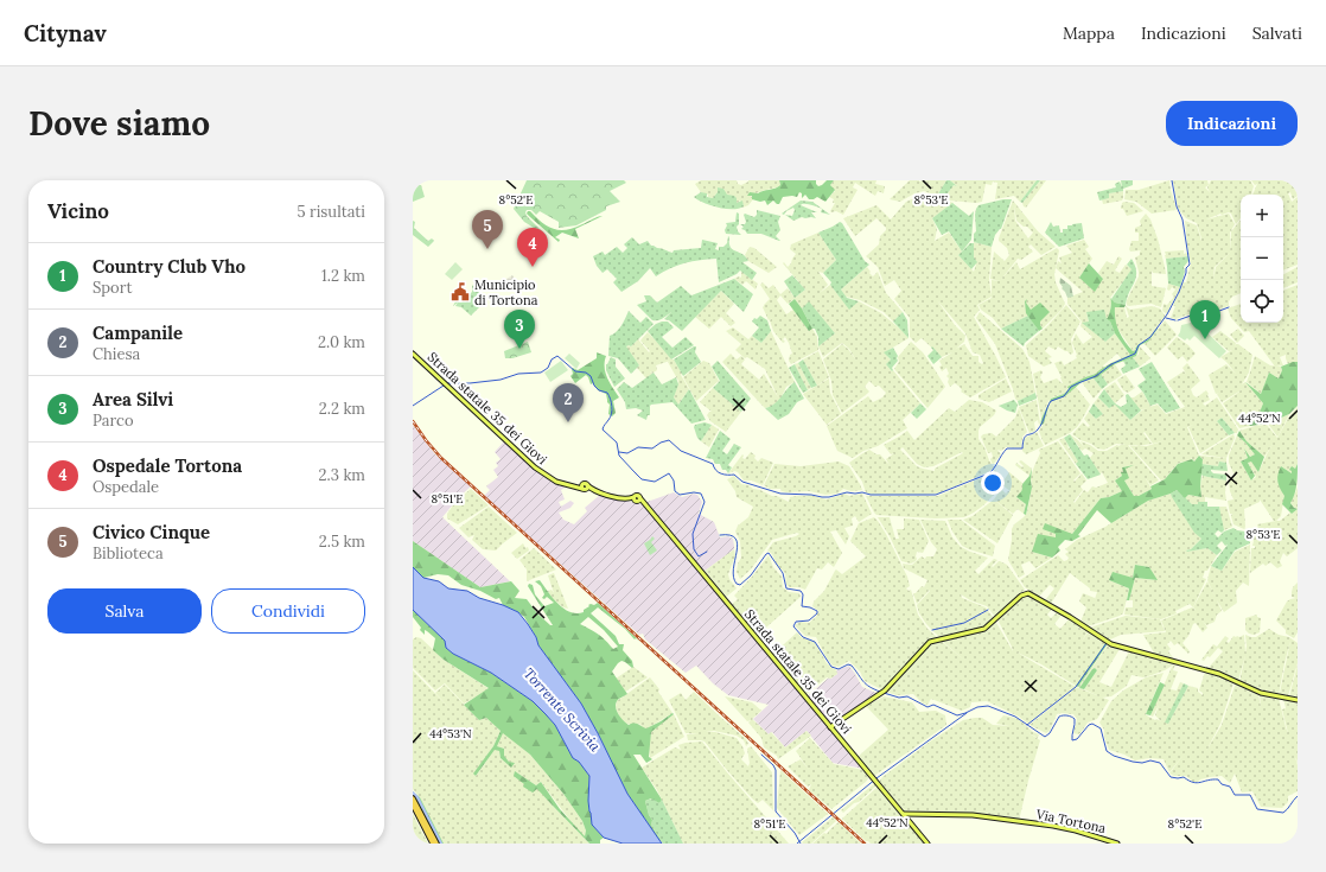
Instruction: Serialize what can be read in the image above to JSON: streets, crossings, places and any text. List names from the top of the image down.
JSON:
{
  "streets": {
    "main road": ["Strada statale 35 dei Giovi", "Via Tortona"]
  },
  "crossings": [
    ["Strada statale 35 dei Giovi", "Via Tortona"]
  ],
  "water": ["Torrente Scrivia"],
  "places": {
    "public building": ["Municipio di Tortona"]
  },
  "page": {
    "header": "Citynav",
    "nav": ["Mappa", "Indicazioni", "Salvati"],
    "buttons": [
      "Indicazioni",
      ["Salva", "Condividi"]
    ],
    "title": "Dove siamo",
    "heading": ["Vicino", "5 risultati"],
    "map_buttons": ["+", "−"],
    "pins": [
      "5",
      "4",
      "1",
      "3",
      "2"
    ],
    "list": [
      {
        "mark": "1",
        "name": "Country Club Vho",
        "note": "Sport",
        "value": "1.2 km"
      },
      {
        "mark": "2",
        "name": "Campanile",
        "note": "Chiesa",
        "value": "2.0 km"
      },
      {
        "mark": "3",
        "name": "Area Silvi",
        "note": "Parco",
        "value": "2.2 km"
      },
      {
        "mark": "4",
        "name": "Ospedale Tortona",
        "note": "Ospedale",
        "value": "2.3 km"
      },
      {
        "mark": "5",
        "name": "Civico Cinque",
        "note": "Biblioteca",
        "value": "2.5 km"
      }
    ]
  },
  "coordinates": [
    "8°52'E",
    "8°53'E",
    "44°52'N",
    "8°51'E",
    "44°53'N"
  ]
}
